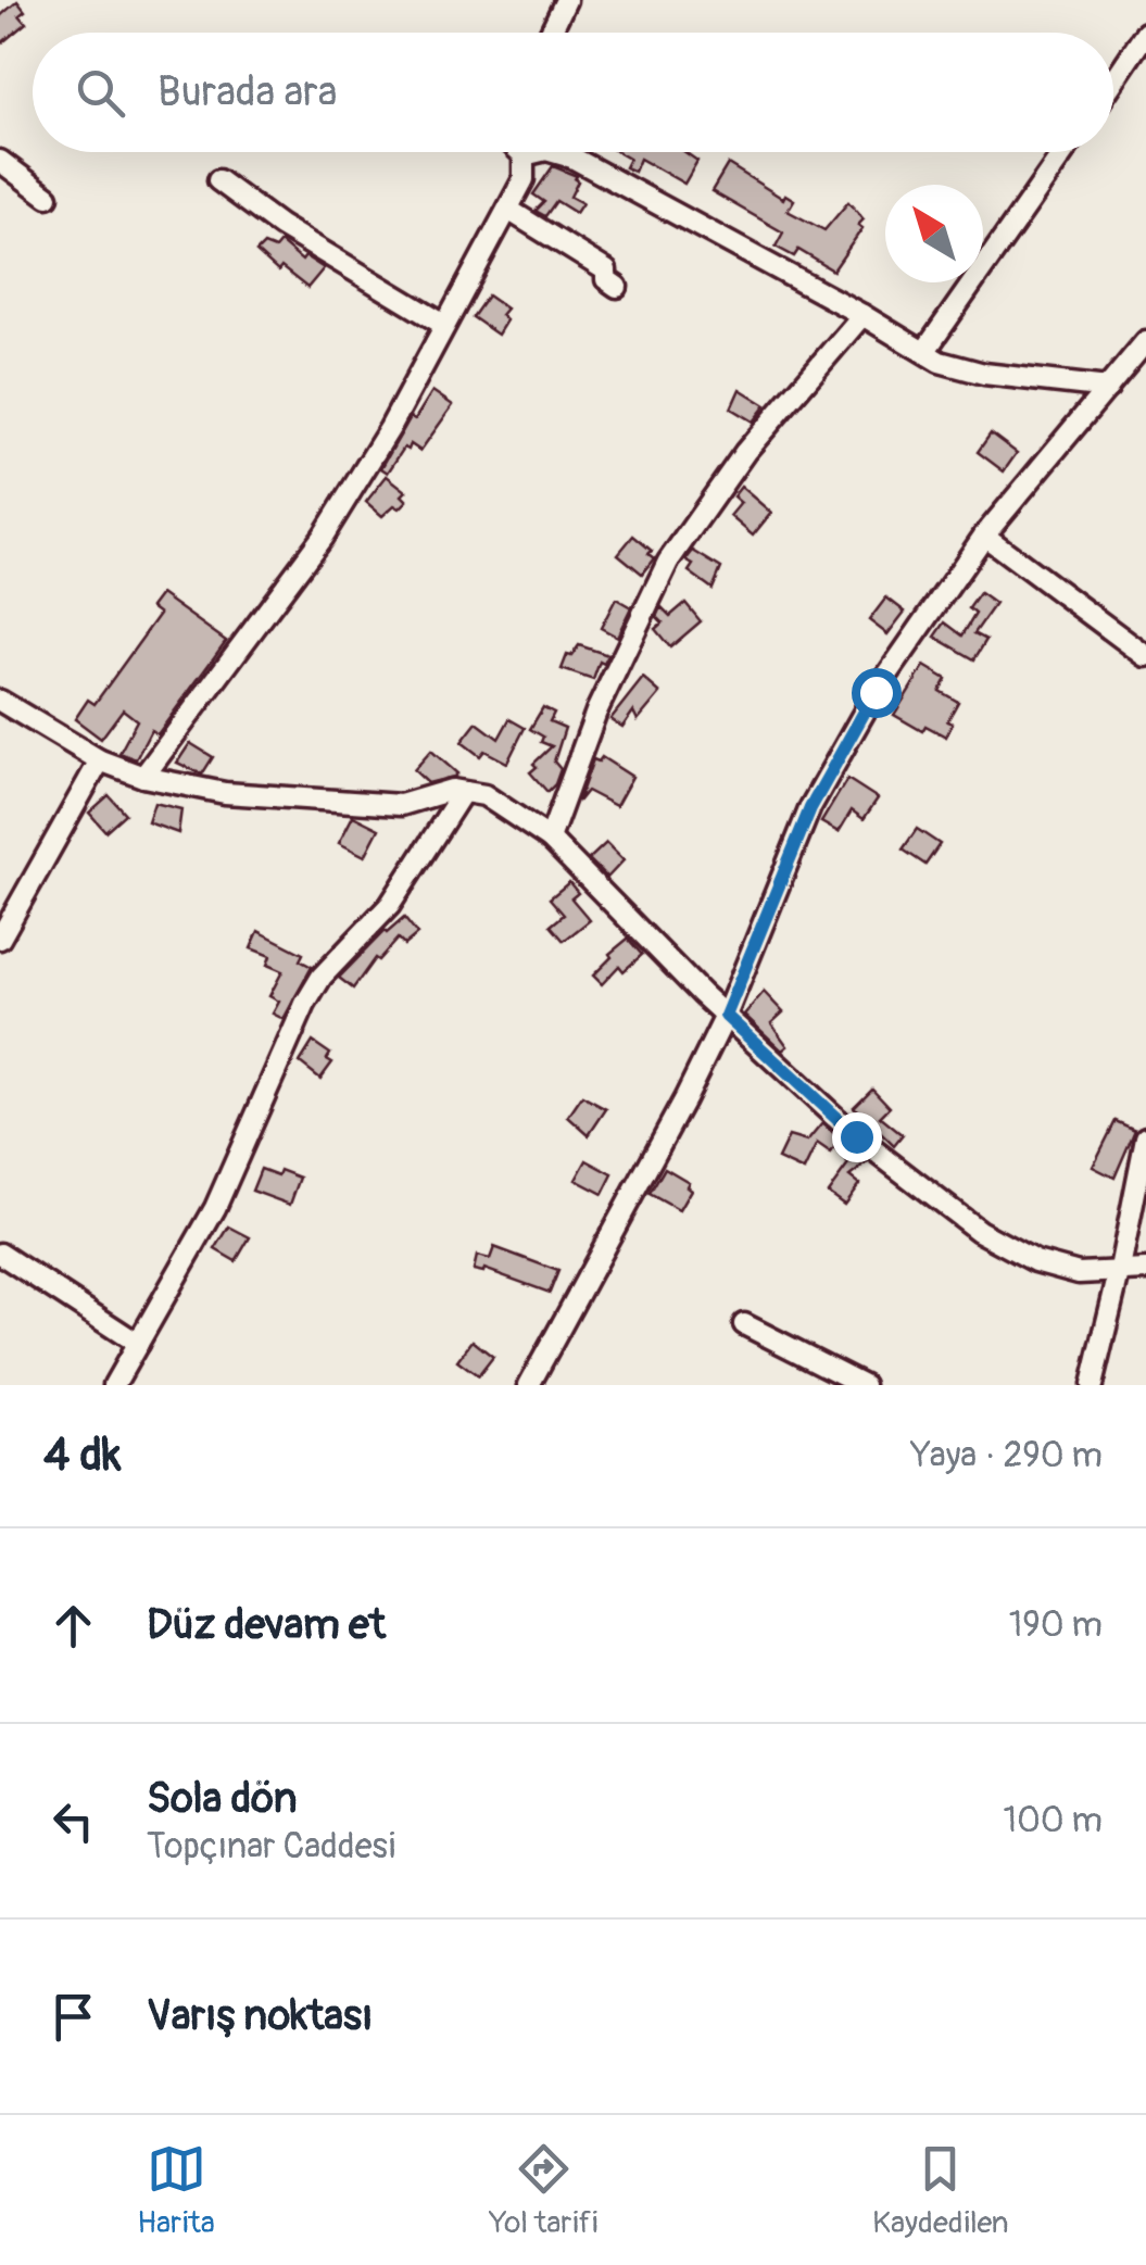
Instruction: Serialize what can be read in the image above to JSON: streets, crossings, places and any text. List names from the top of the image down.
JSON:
{
  "north": "top left",
  "page": {
    "search": "Burada ara",
    "heading": ["4 dk", "Yaya · 290 m"],
    "list": [
      ["Düz devam et", "190 m"],
      ["Sola dön", "Topçınar Caddesi", "100 m"],
      "Varış noktası"
    ],
    "nav": ["Harita", "Yol tarifi", "Kaydedilen"]
  }
}
